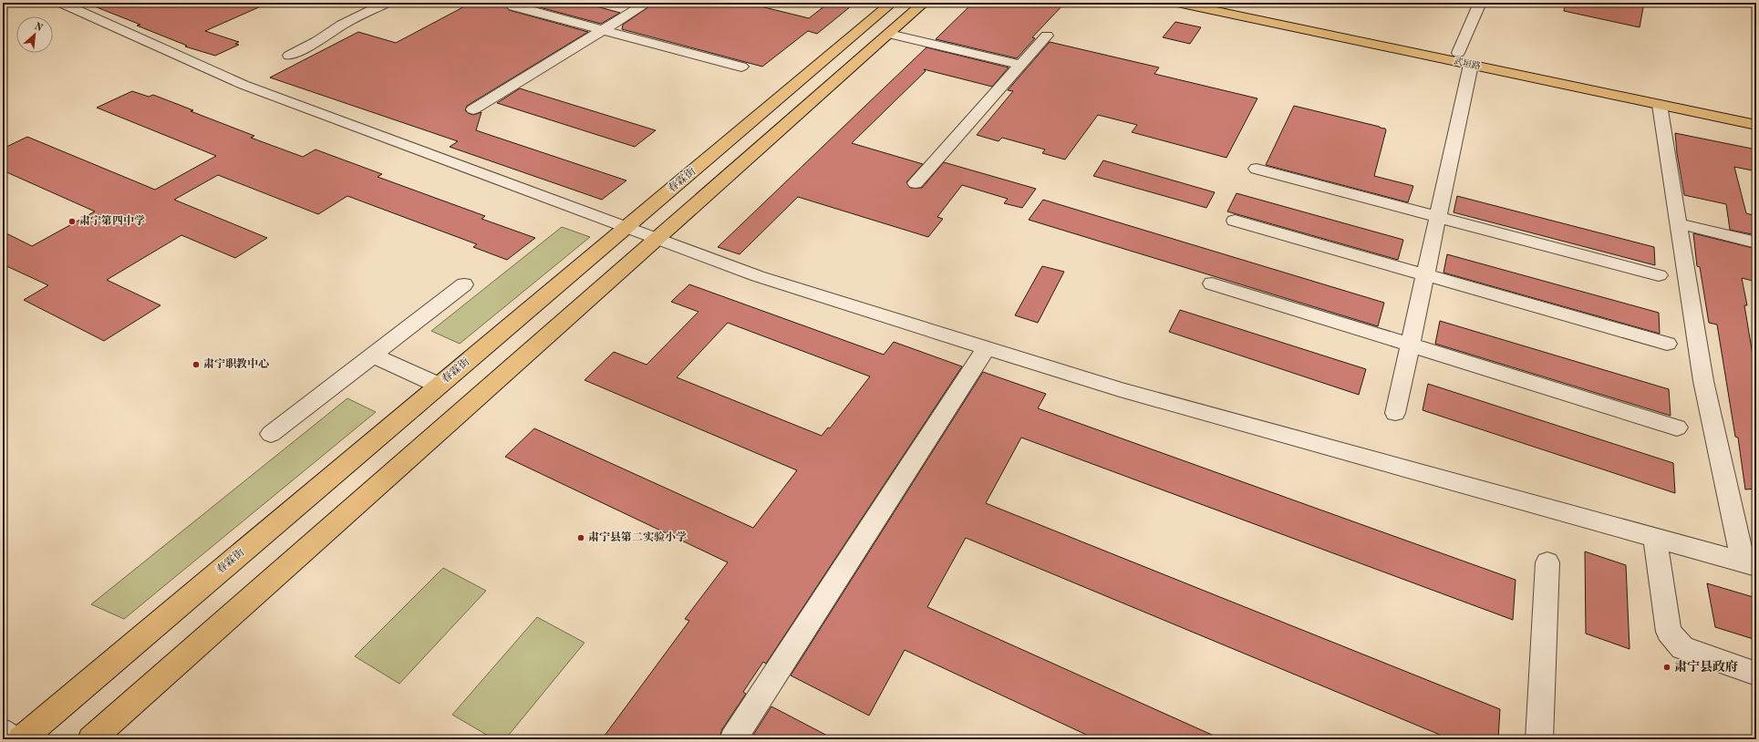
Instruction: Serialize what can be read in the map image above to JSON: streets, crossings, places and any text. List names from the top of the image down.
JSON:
{
  "streets": {
    "main road": ["武垣路", "春霖街"]
  },
  "places": [
    "肃宁第四中学",
    "肃宁职教中心",
    "肃宁县第二实验小学",
    "肃宁县政府"
  ],
  "north": "top right"
}
